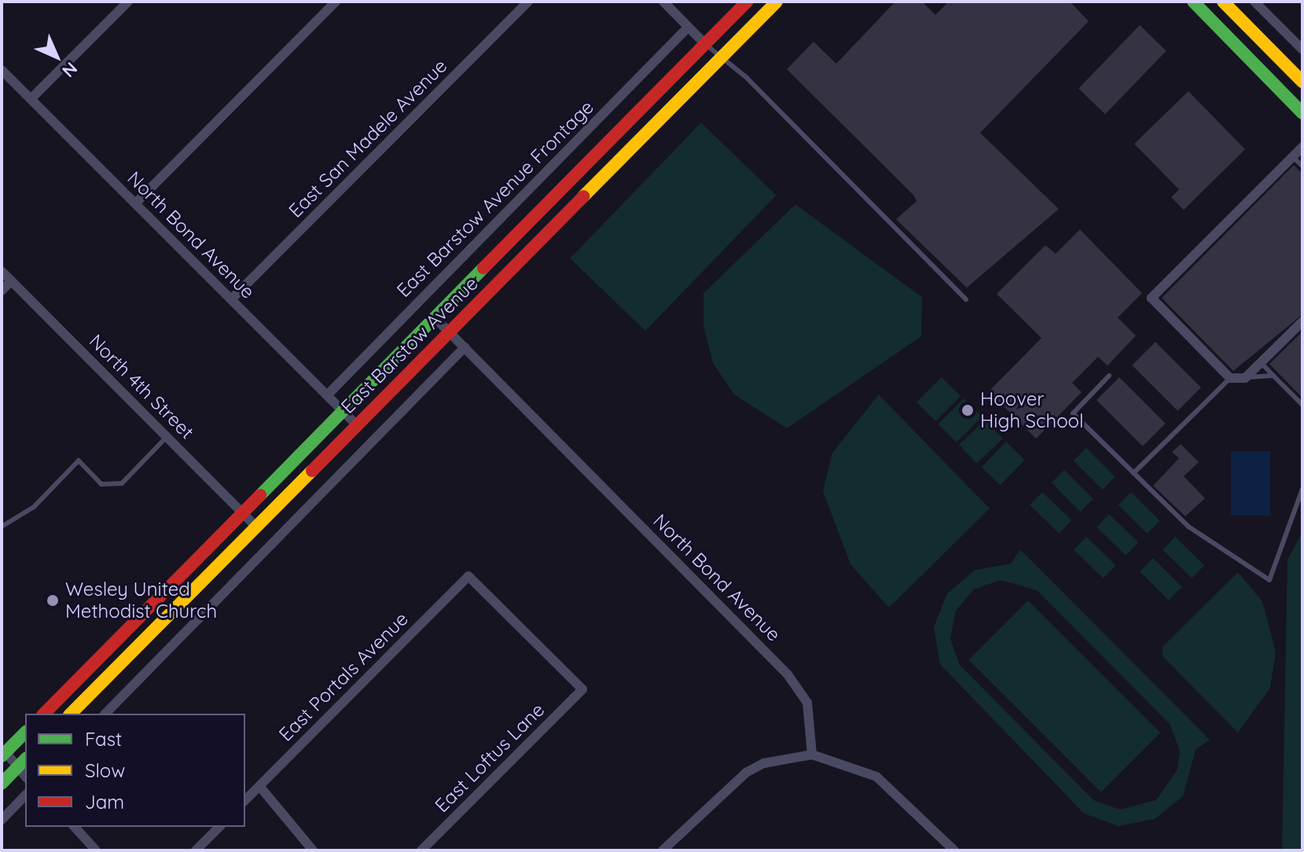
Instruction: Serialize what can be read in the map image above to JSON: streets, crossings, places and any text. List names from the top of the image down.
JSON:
{
  "streets": {
    "main road": ["East Barstow Avenue"],
    "street": [
      "East San Madele Avenue",
      "East Barstow Avenue Frontage",
      "North Bond Avenue",
      "North 4th Street",
      "East Portals Avenue",
      "East Loftus Lane"
    ]
  },
  "crossings": [
    ["East San Madele Avenue", "North Bond Avenue"],
    ["East Barstow Avenue Frontage", "North Bond Avenue"],
    ["North Bond Avenue", "East Barstow Avenue"],
    ["East Barstow Avenue", "North 4th Street"],
    ["East Portals Avenue", "East Loftus Lane"]
  ],
  "places": ["Hoover High School", "Wesley United Methodist Church"],
  "legend": ["Fast", "Slow", "Jam"],
  "north": "bottom right"
}
